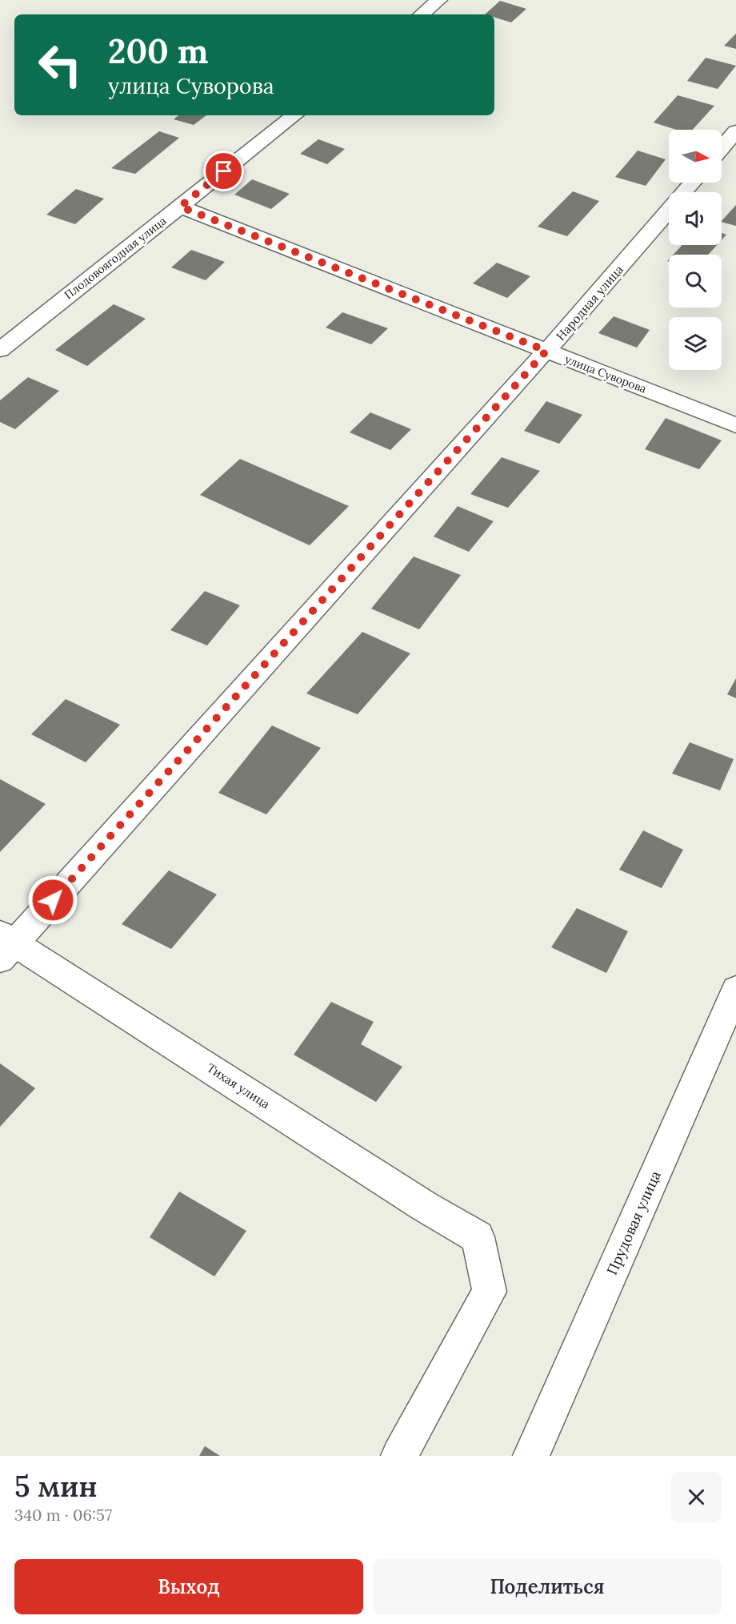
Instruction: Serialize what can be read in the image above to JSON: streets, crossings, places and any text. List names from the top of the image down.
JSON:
{
  "streets": {
    "street": [
      "Плодовоягодная улица",
      "Народная улица",
      "улица Суворова",
      "Тихая улица",
      "Прудовая улица"
    ]
  },
  "crossings": [
    ["Плодовоягодная улица", "улица Суворова"],
    ["Народная улица", "улица Суворова"],
    ["Народная улица", "Тихая улица"]
  ],
  "north": "right",
  "page": {
    "turn": ["200 m", "улица Суворова"],
    "heading": ["5 мин", "340 m · 06:57"],
    "buttons": ["Выход", "Поделиться"]
  }
}
